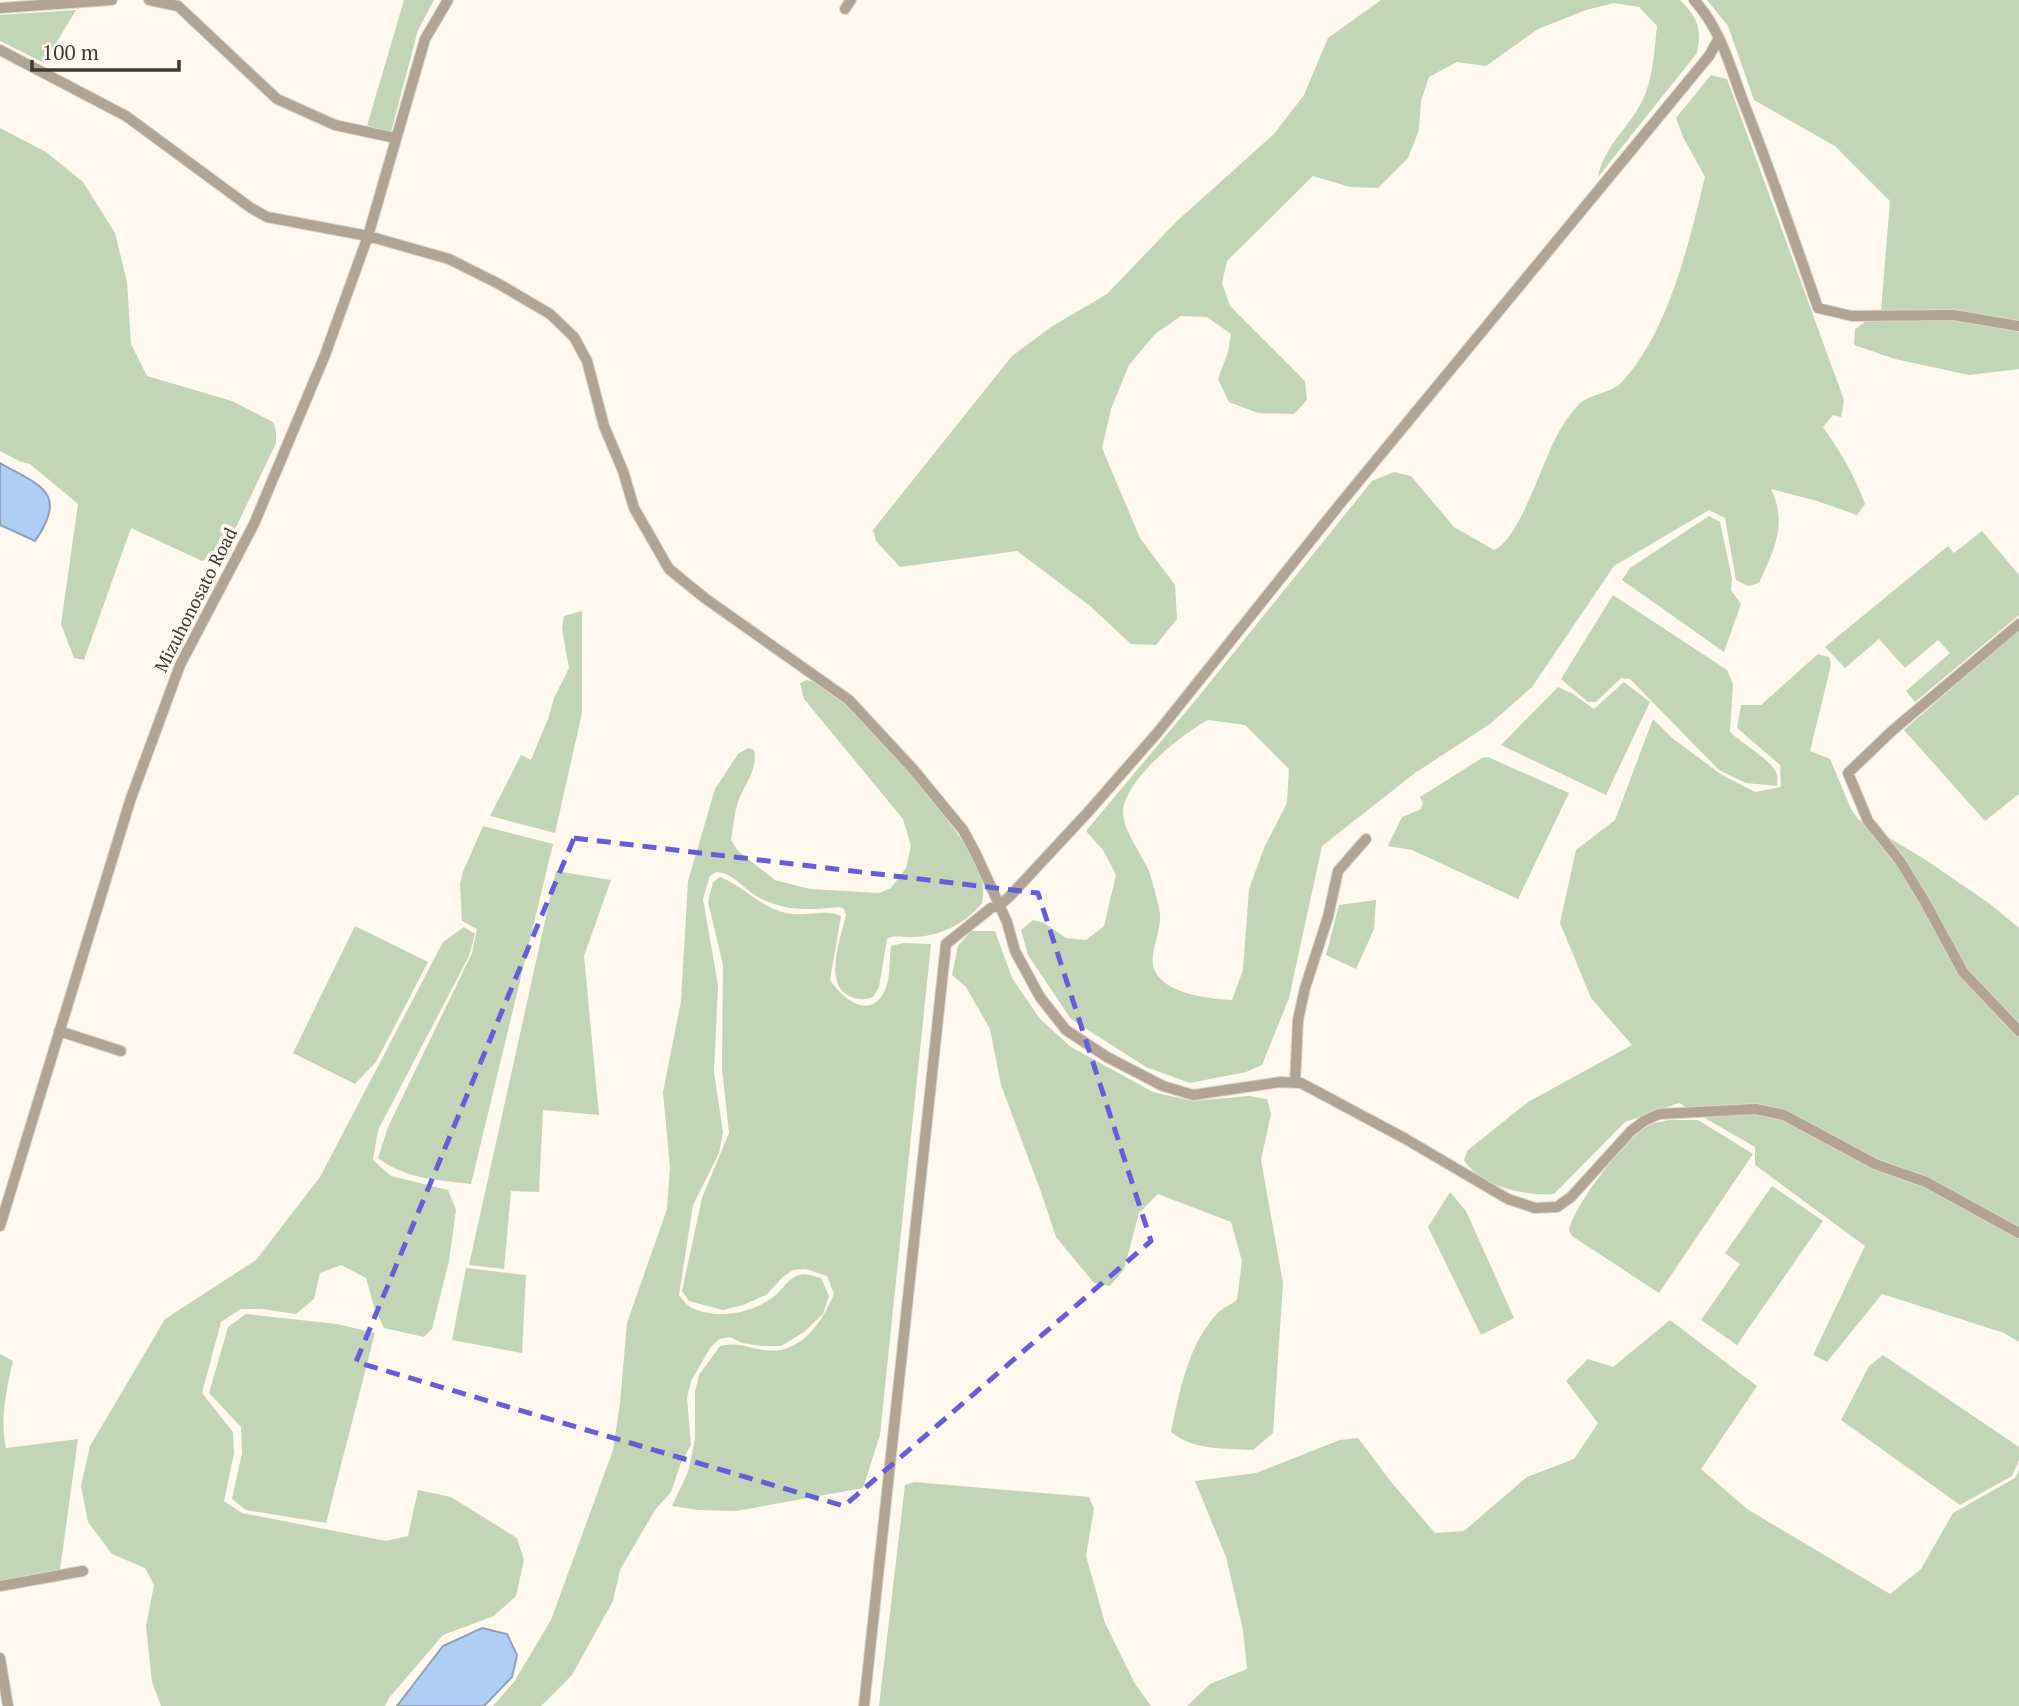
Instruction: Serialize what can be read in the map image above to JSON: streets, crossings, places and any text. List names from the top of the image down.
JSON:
{
  "streets": {
    "street": ["Mizuhonosato Road"]
  },
  "scale_bar": "100 m"
}
